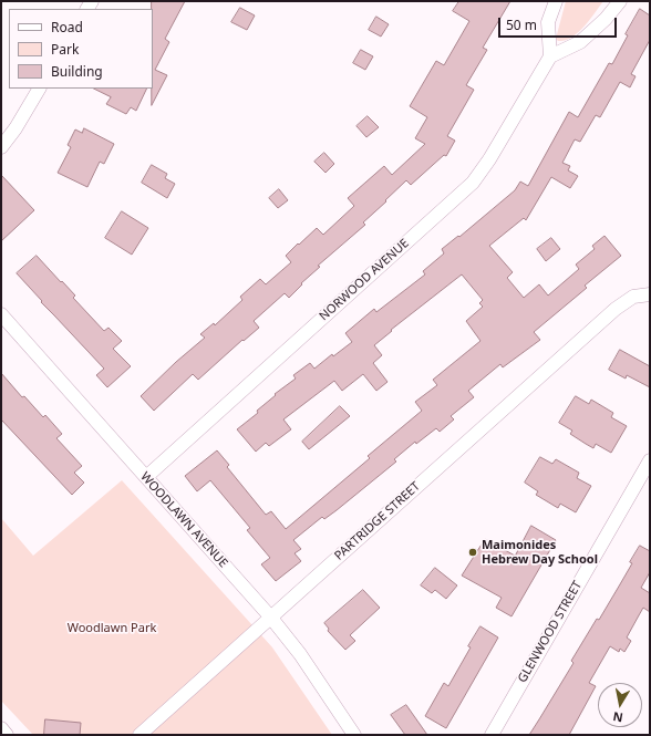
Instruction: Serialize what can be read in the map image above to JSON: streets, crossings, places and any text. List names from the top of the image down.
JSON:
{
  "streets": {
    "street": [
      "NORWOOD AVENUE",
      "WOODLAWN AVENUE",
      "PARTRIDGE STREET",
      "GLENWOOD STREET"
    ]
  },
  "crossings": [
    ["NORWOOD AVENUE", "WOODLAWN AVENUE"],
    ["WOODLAWN AVENUE", "PARTRIDGE STREET"]
  ],
  "parks": ["Woodlawn Park"],
  "places": ["Maimonides Hebrew Day School"],
  "legend": ["Road", "Park", "Building"],
  "scale_bar": "50 m",
  "north": "bottom"
}
